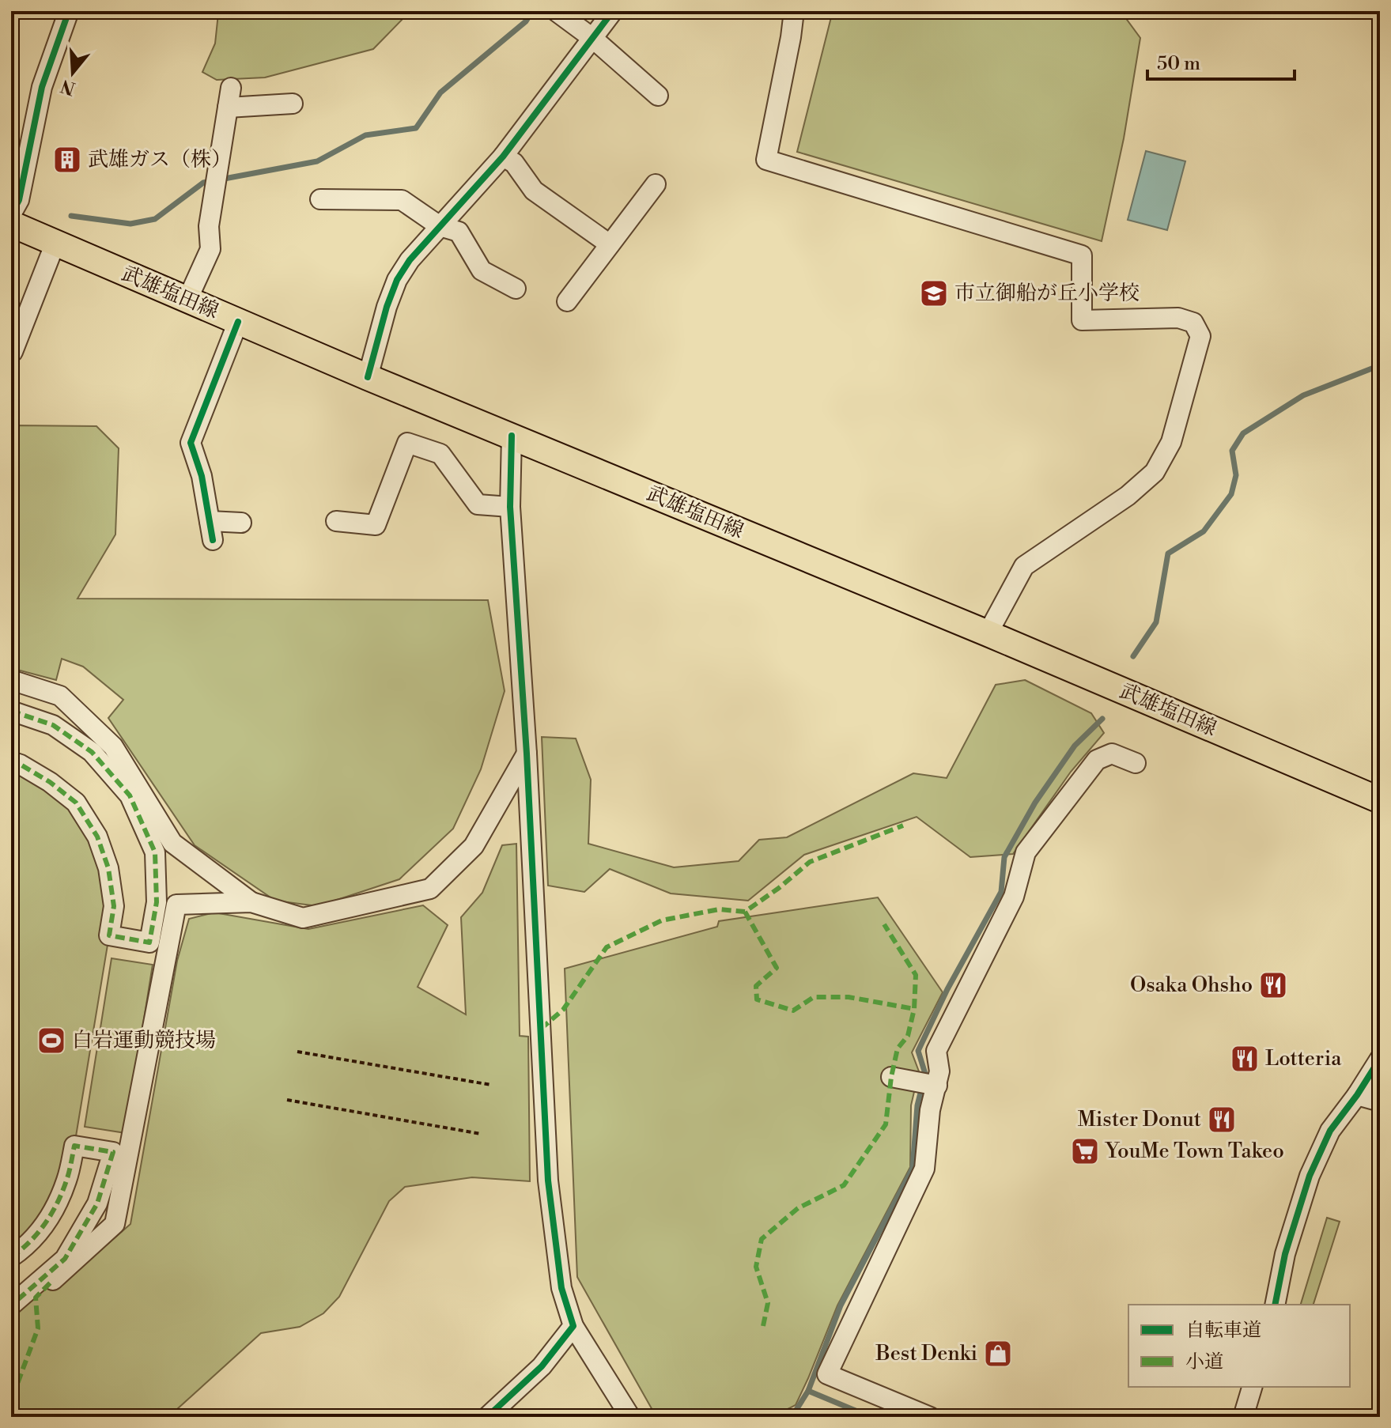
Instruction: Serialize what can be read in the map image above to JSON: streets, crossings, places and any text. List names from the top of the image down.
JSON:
{
  "streets": {
    "main road": ["武雄塩田線"]
  },
  "places": {
    "building": ["武雄ガス（株）"],
    "school or university": ["市立御船が丘小学校"],
    "restaurant": ["Osaka Ohsho", "Lotteria", "Mister Donut"],
    "sports": ["白岩運動競技場"],
    "supermarket": ["YouMe Town Takeo"],
    "shop": ["Best Denki"]
  },
  "legend": ["自転車道", "小道"],
  "scale_bar": "50 m",
  "north": "bottom"
}
